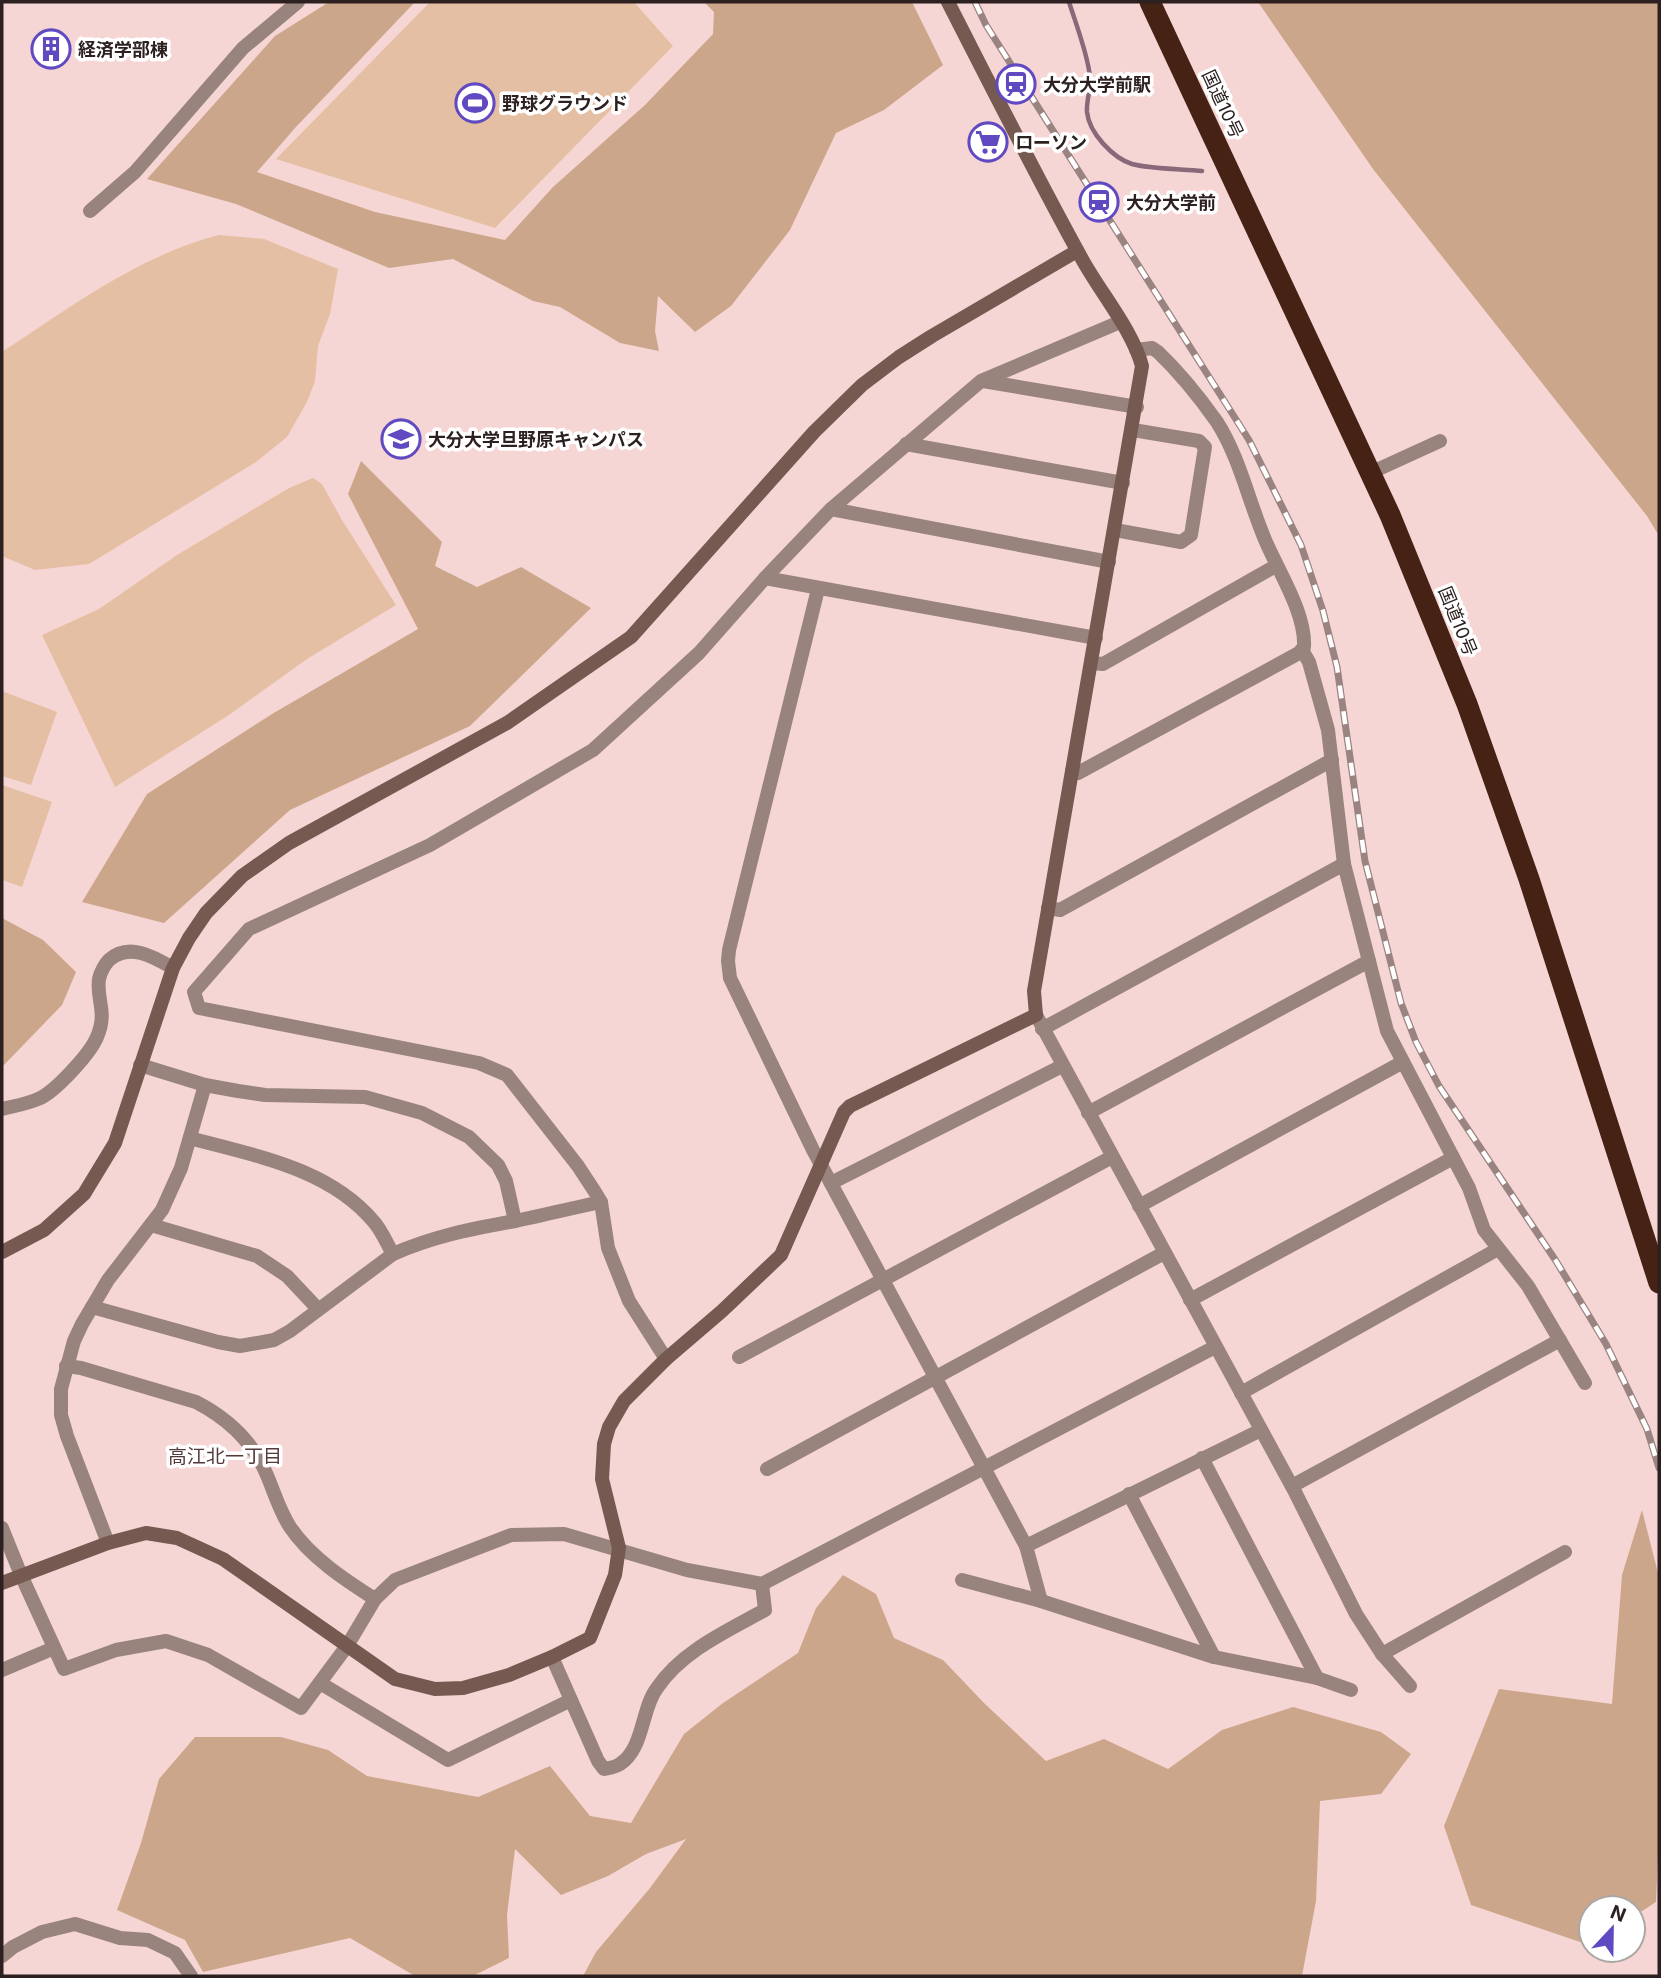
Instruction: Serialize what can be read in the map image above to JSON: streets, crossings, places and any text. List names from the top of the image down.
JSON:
{
  "streets": {
    "highway": ["国道10号"]
  },
  "districts": ["高江北一丁目"],
  "places": {
    "building": ["経済学部棟"],
    "station": ["大分大学前駅", "大分大学前"],
    "sports": ["野球グラウンド"],
    "supermarket": ["ローソン"],
    "school or university": ["大分大学旦野原キャンパス"]
  },
  "north": "top"
}
